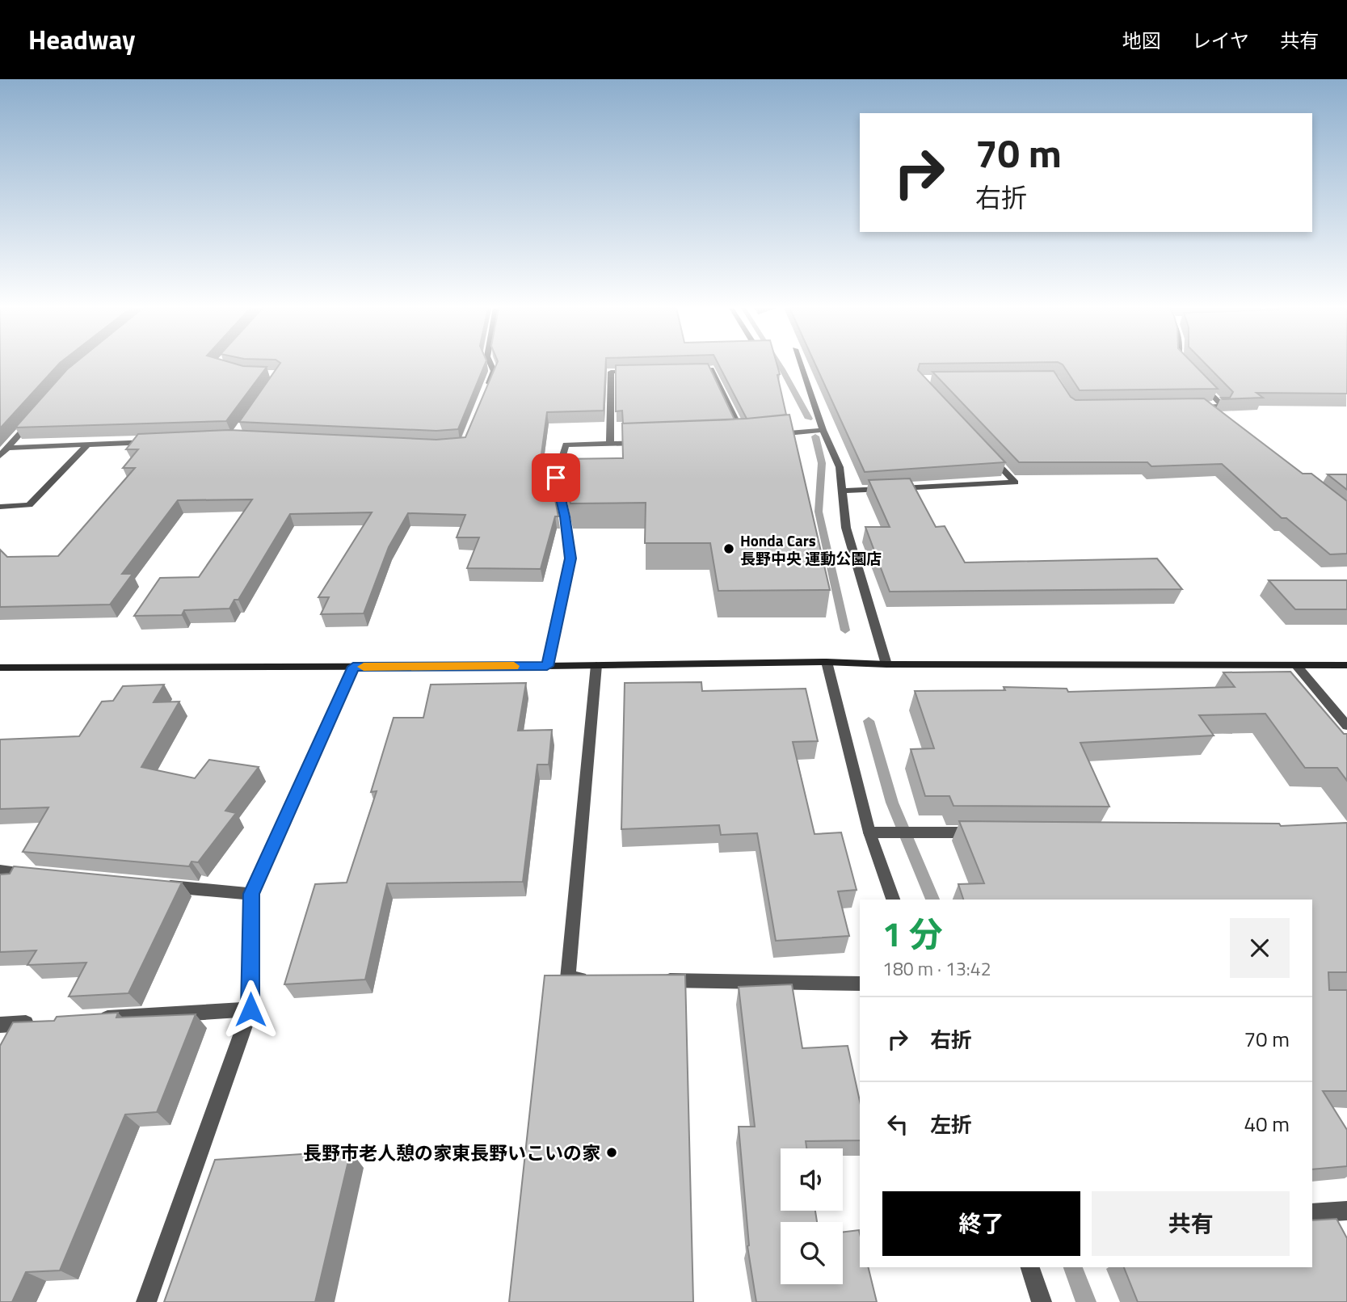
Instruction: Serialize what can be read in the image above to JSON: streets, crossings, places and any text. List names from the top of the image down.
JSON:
{
  "places": ["Honda Cars 長野中央 運動公園店", "長野市老人憩の家東長野いこいの家"],
  "page": {
    "header": "Headway",
    "nav": ["地図", "レイヤ", "共有"],
    "turn": ["70 m", "右折"],
    "heading": ["1 分", "180 m · 13:42"],
    "list": [
      {
        "name": "右折",
        "value": "70 m"
      },
      {
        "name": "左折",
        "value": "40 m"
      }
    ],
    "buttons": ["終了", "共有"]
  }
}
